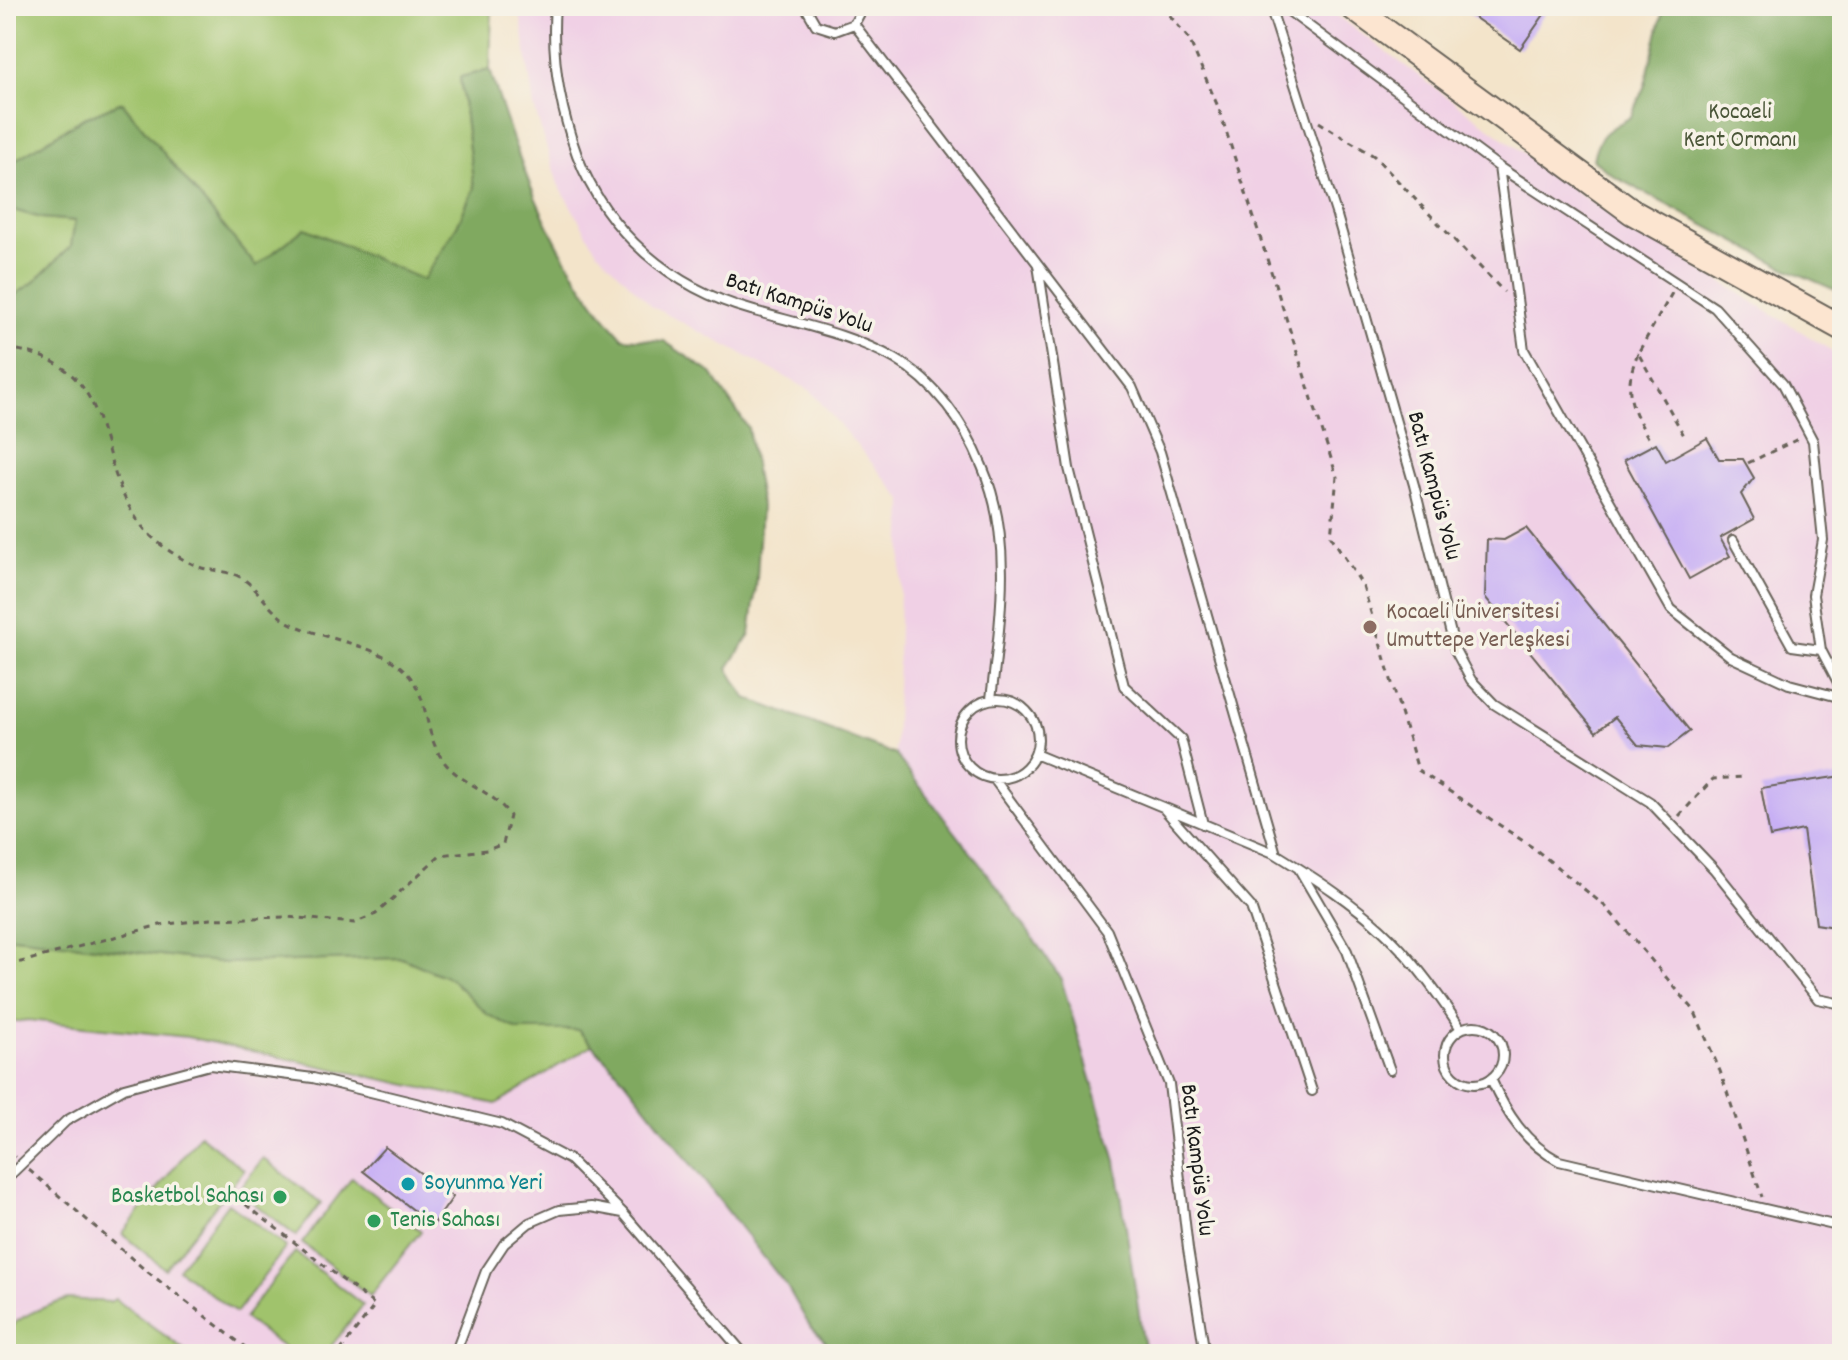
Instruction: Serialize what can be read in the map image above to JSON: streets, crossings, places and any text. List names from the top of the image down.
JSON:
{
  "streets": {
    "lane": ["Batı Kampüs Yolu"]
  },
  "parks": ["Kocaeli Kent Ormanı"],
  "places": [
    "Kocaeli Üniversitesi Umuttepe Yerleşkesi",
    "Soyunma Yeri",
    "Basketbol Sahası",
    "Tenis Sahası"
  ]
}
